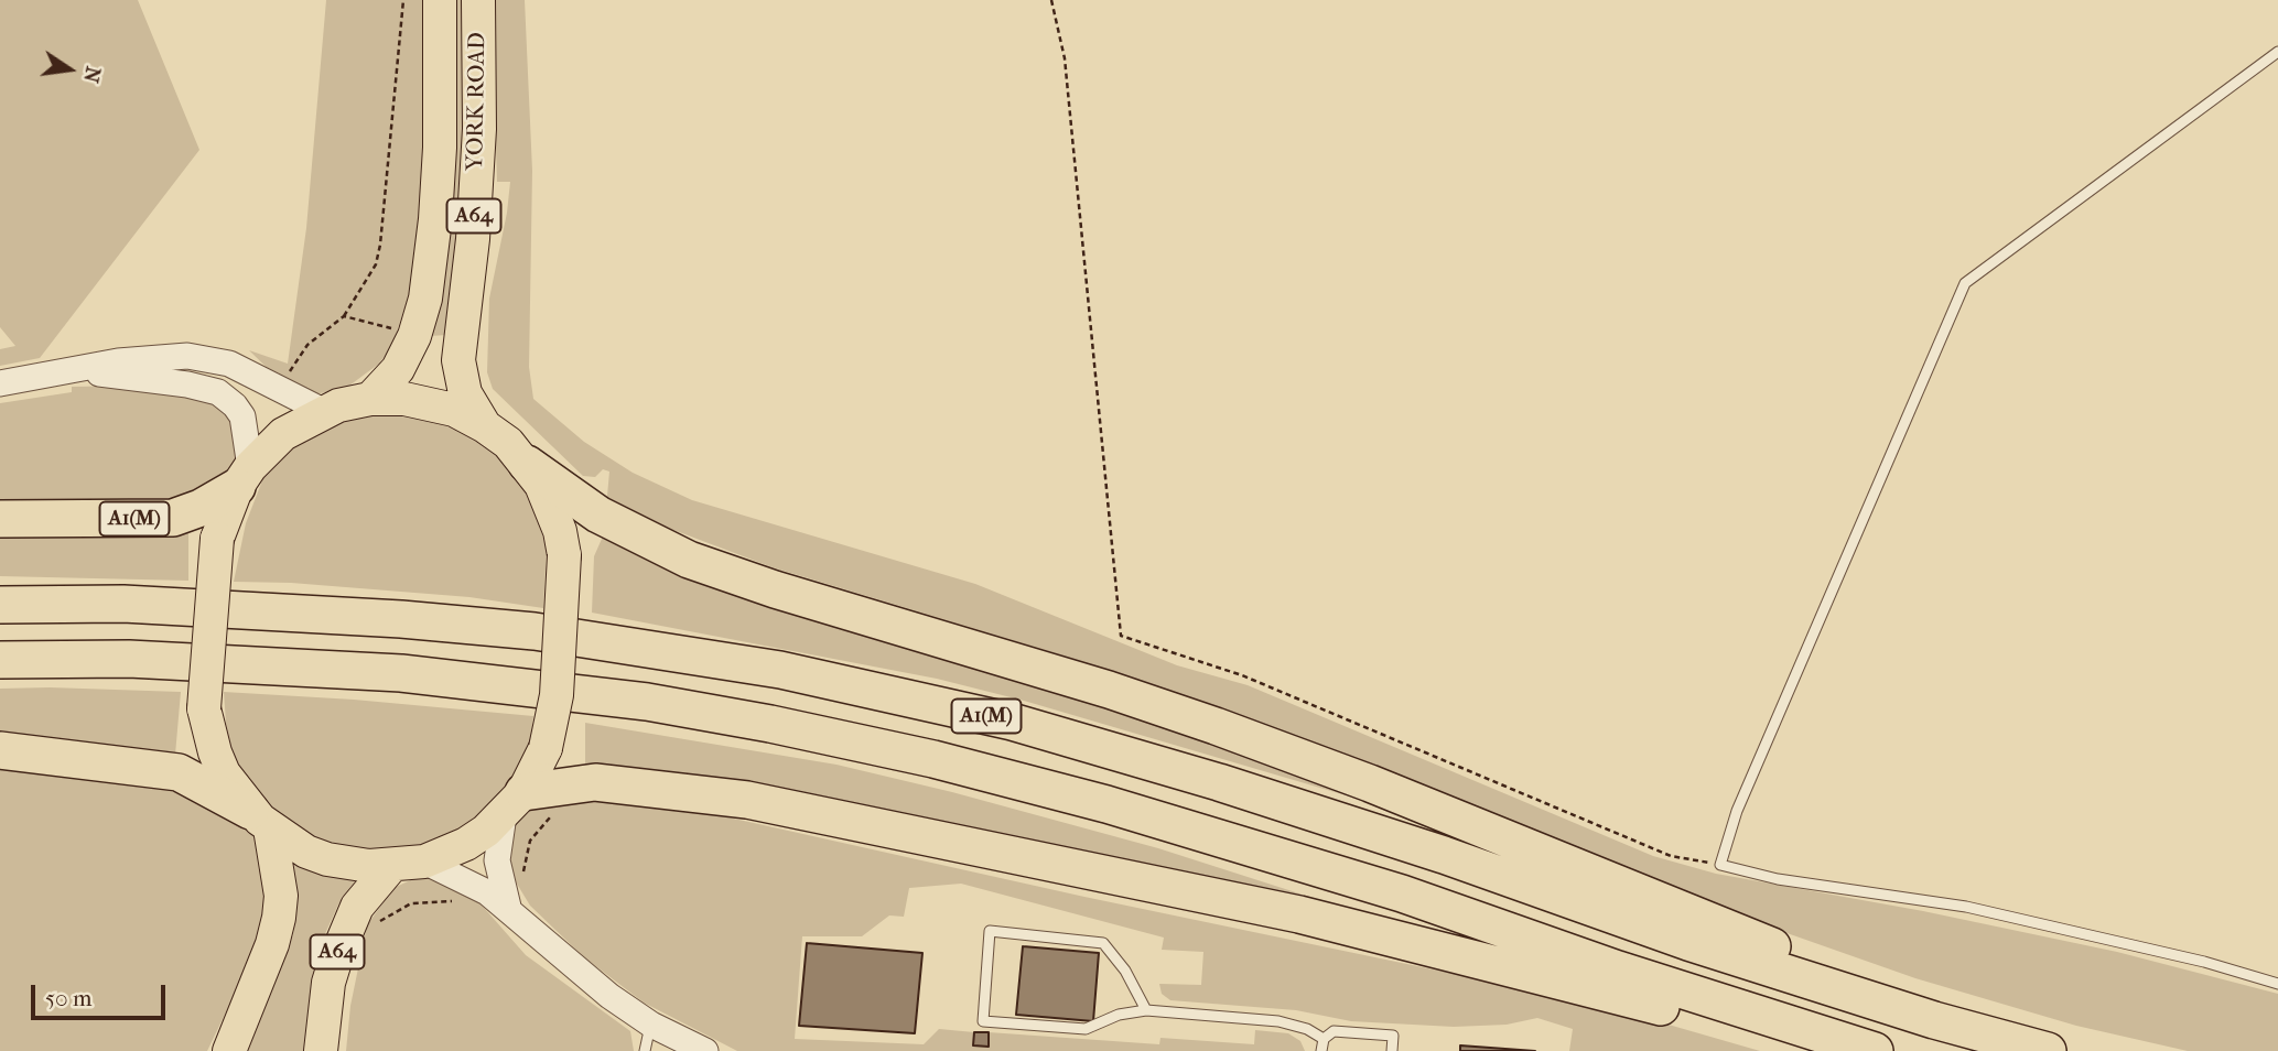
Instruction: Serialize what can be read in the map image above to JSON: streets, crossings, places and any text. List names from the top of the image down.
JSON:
{
  "streets": {
    "highway": ["YORK ROAD", "A64", "A1(M)"]
  },
  "scale_bar": "50 m",
  "north": "right"
}
